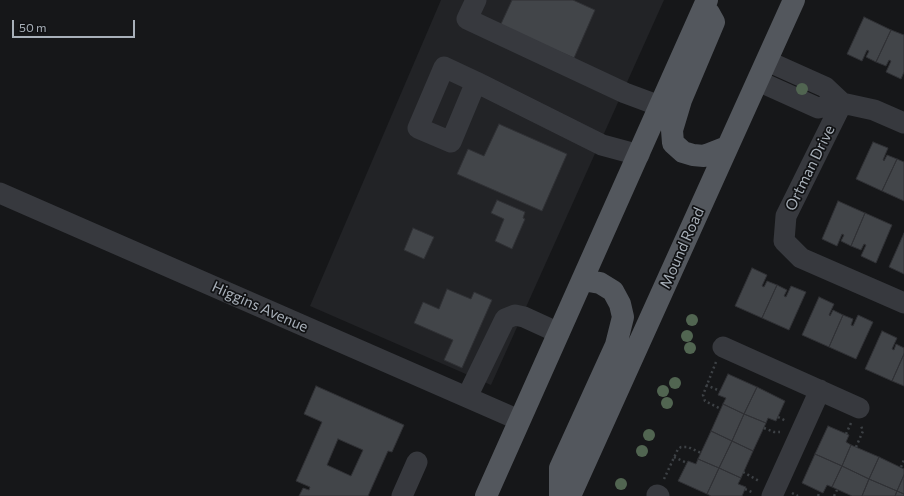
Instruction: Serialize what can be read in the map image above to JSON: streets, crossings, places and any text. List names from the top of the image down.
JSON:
{
  "streets": {
    "main road": ["Mound Road"],
    "street": ["Ortman Drive", "Higgins Avenue"]
  },
  "scale_bar": "50 m"
}
